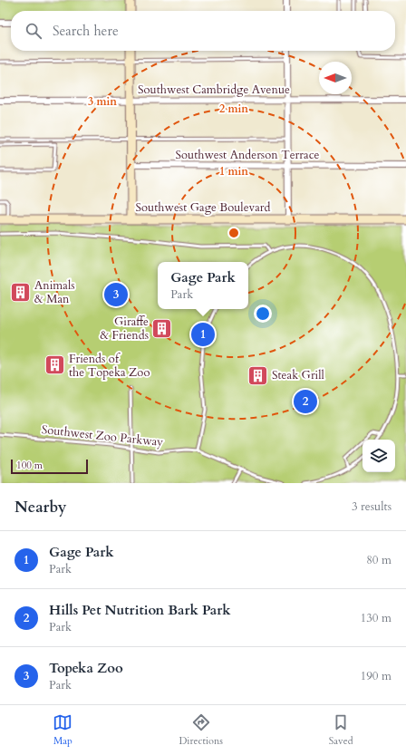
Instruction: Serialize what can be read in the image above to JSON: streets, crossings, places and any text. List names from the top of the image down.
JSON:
{
  "streets": {
    "main road": ["Southwest Gage Boulevard"],
    "street": ["Southwest Cambridge Avenue", "Southwest Anderson Terrace"],
    "lane": ["Southwest Zoo Parkway"]
  },
  "places": {
    "building": [
      "Animals & Man",
      "Giraffe & Friends",
      "Friends of the Topeka Zoo",
      "Steak Grill"
    ]
  },
  "scale_bar": "100 m",
  "north": "left",
  "page": {
    "search": "Search here",
    "popup": ["Gage Park", "Park"],
    "pins": ["3", "1", "2"],
    "scale": "100 m",
    "heading": ["Nearby", "3 results"],
    "list": [
      {
        "mark": "1",
        "name": "Gage Park",
        "note": "Park",
        "value": "80 m"
      },
      {
        "mark": "2",
        "name": "Hills Pet Nutrition Bark Park",
        "note": "Park",
        "value": "130 m"
      },
      {
        "mark": "3",
        "name": "Topeka Zoo",
        "note": "Park",
        "value": "190 m"
      }
    ],
    "nav": ["Map", "Directions", "Saved"]
  },
  "rings": ["3 min", "2 min", "1 min"]
}
